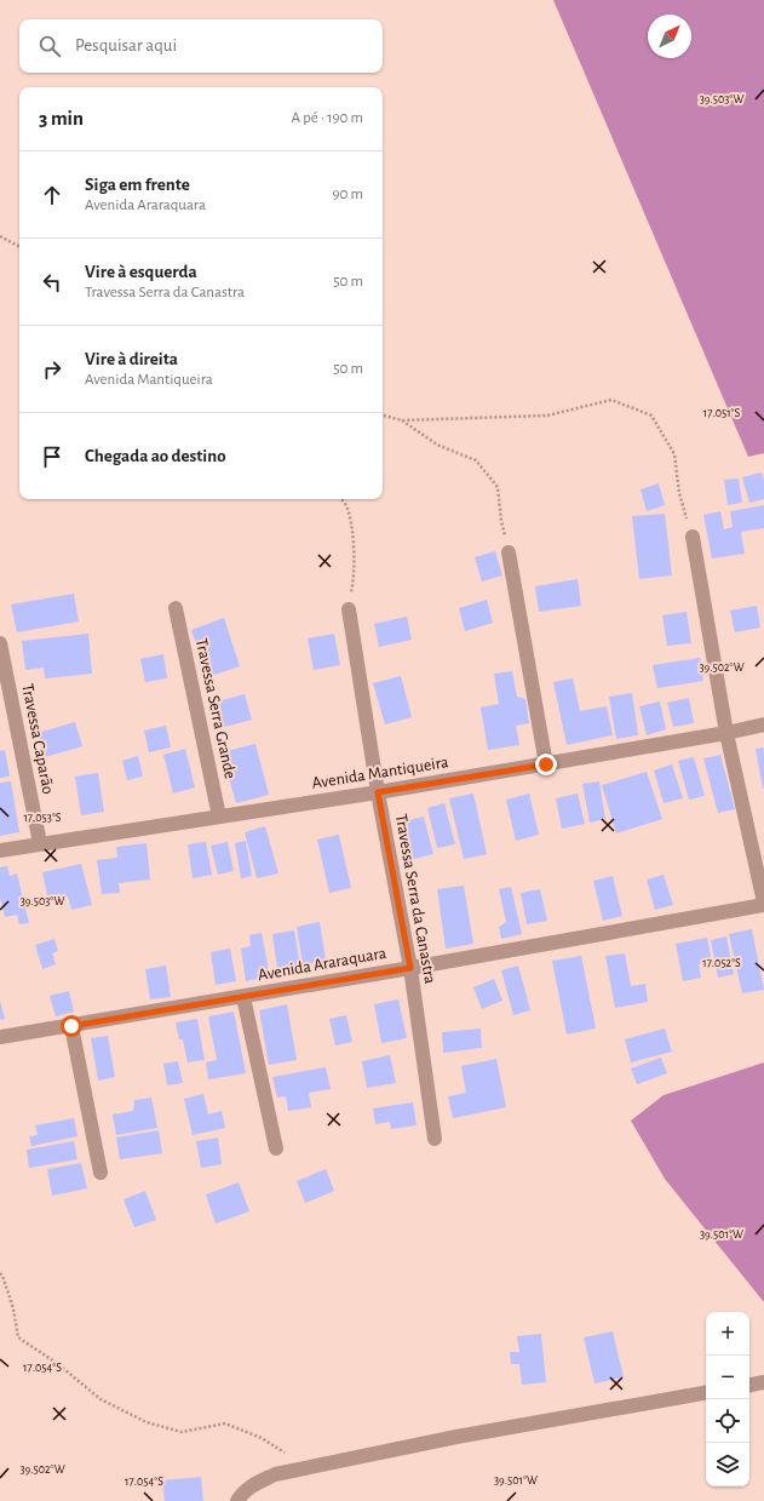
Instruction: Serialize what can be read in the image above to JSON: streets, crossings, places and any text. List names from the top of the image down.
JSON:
{
  "streets": {
    "street": [
      "Travessa Serra Grande",
      "Travessa Caparão",
      "Avenida Mantiqueira",
      "Travessa Serra da Canastra",
      "Avenida Araraquara"
    ]
  },
  "crossings": [
    ["Travessa Serra Grande", "Avenida Mantiqueira"],
    ["Travessa Caparão", "Avenida Mantiqueira"],
    ["Avenida Mantiqueira", "Travessa Serra da Canastra"],
    ["Travessa Serra da Canastra", "Avenida Araraquara"]
  ],
  "north": "top right",
  "page": {
    "search": "Pesquisar aqui",
    "heading": ["3 min", "A pé · 190 m"],
    "list": [
      ["Siga em frente", "Avenida Araraquara", "90 m"],
      ["Vire à esquerda", "Travessa Serra da Canastra", "50 m"],
      ["Vire à direita", "Avenida Mantiqueira", "50 m"],
      "Chegada ao destino"
    ],
    "map_buttons": ["+", "−"]
  },
  "coordinates": [
    "39.503°W",
    "17.051°S",
    "39.502°W",
    "17.053°S",
    "17.052°S",
    "39.501°W",
    "17.054°S"
  ]
}
